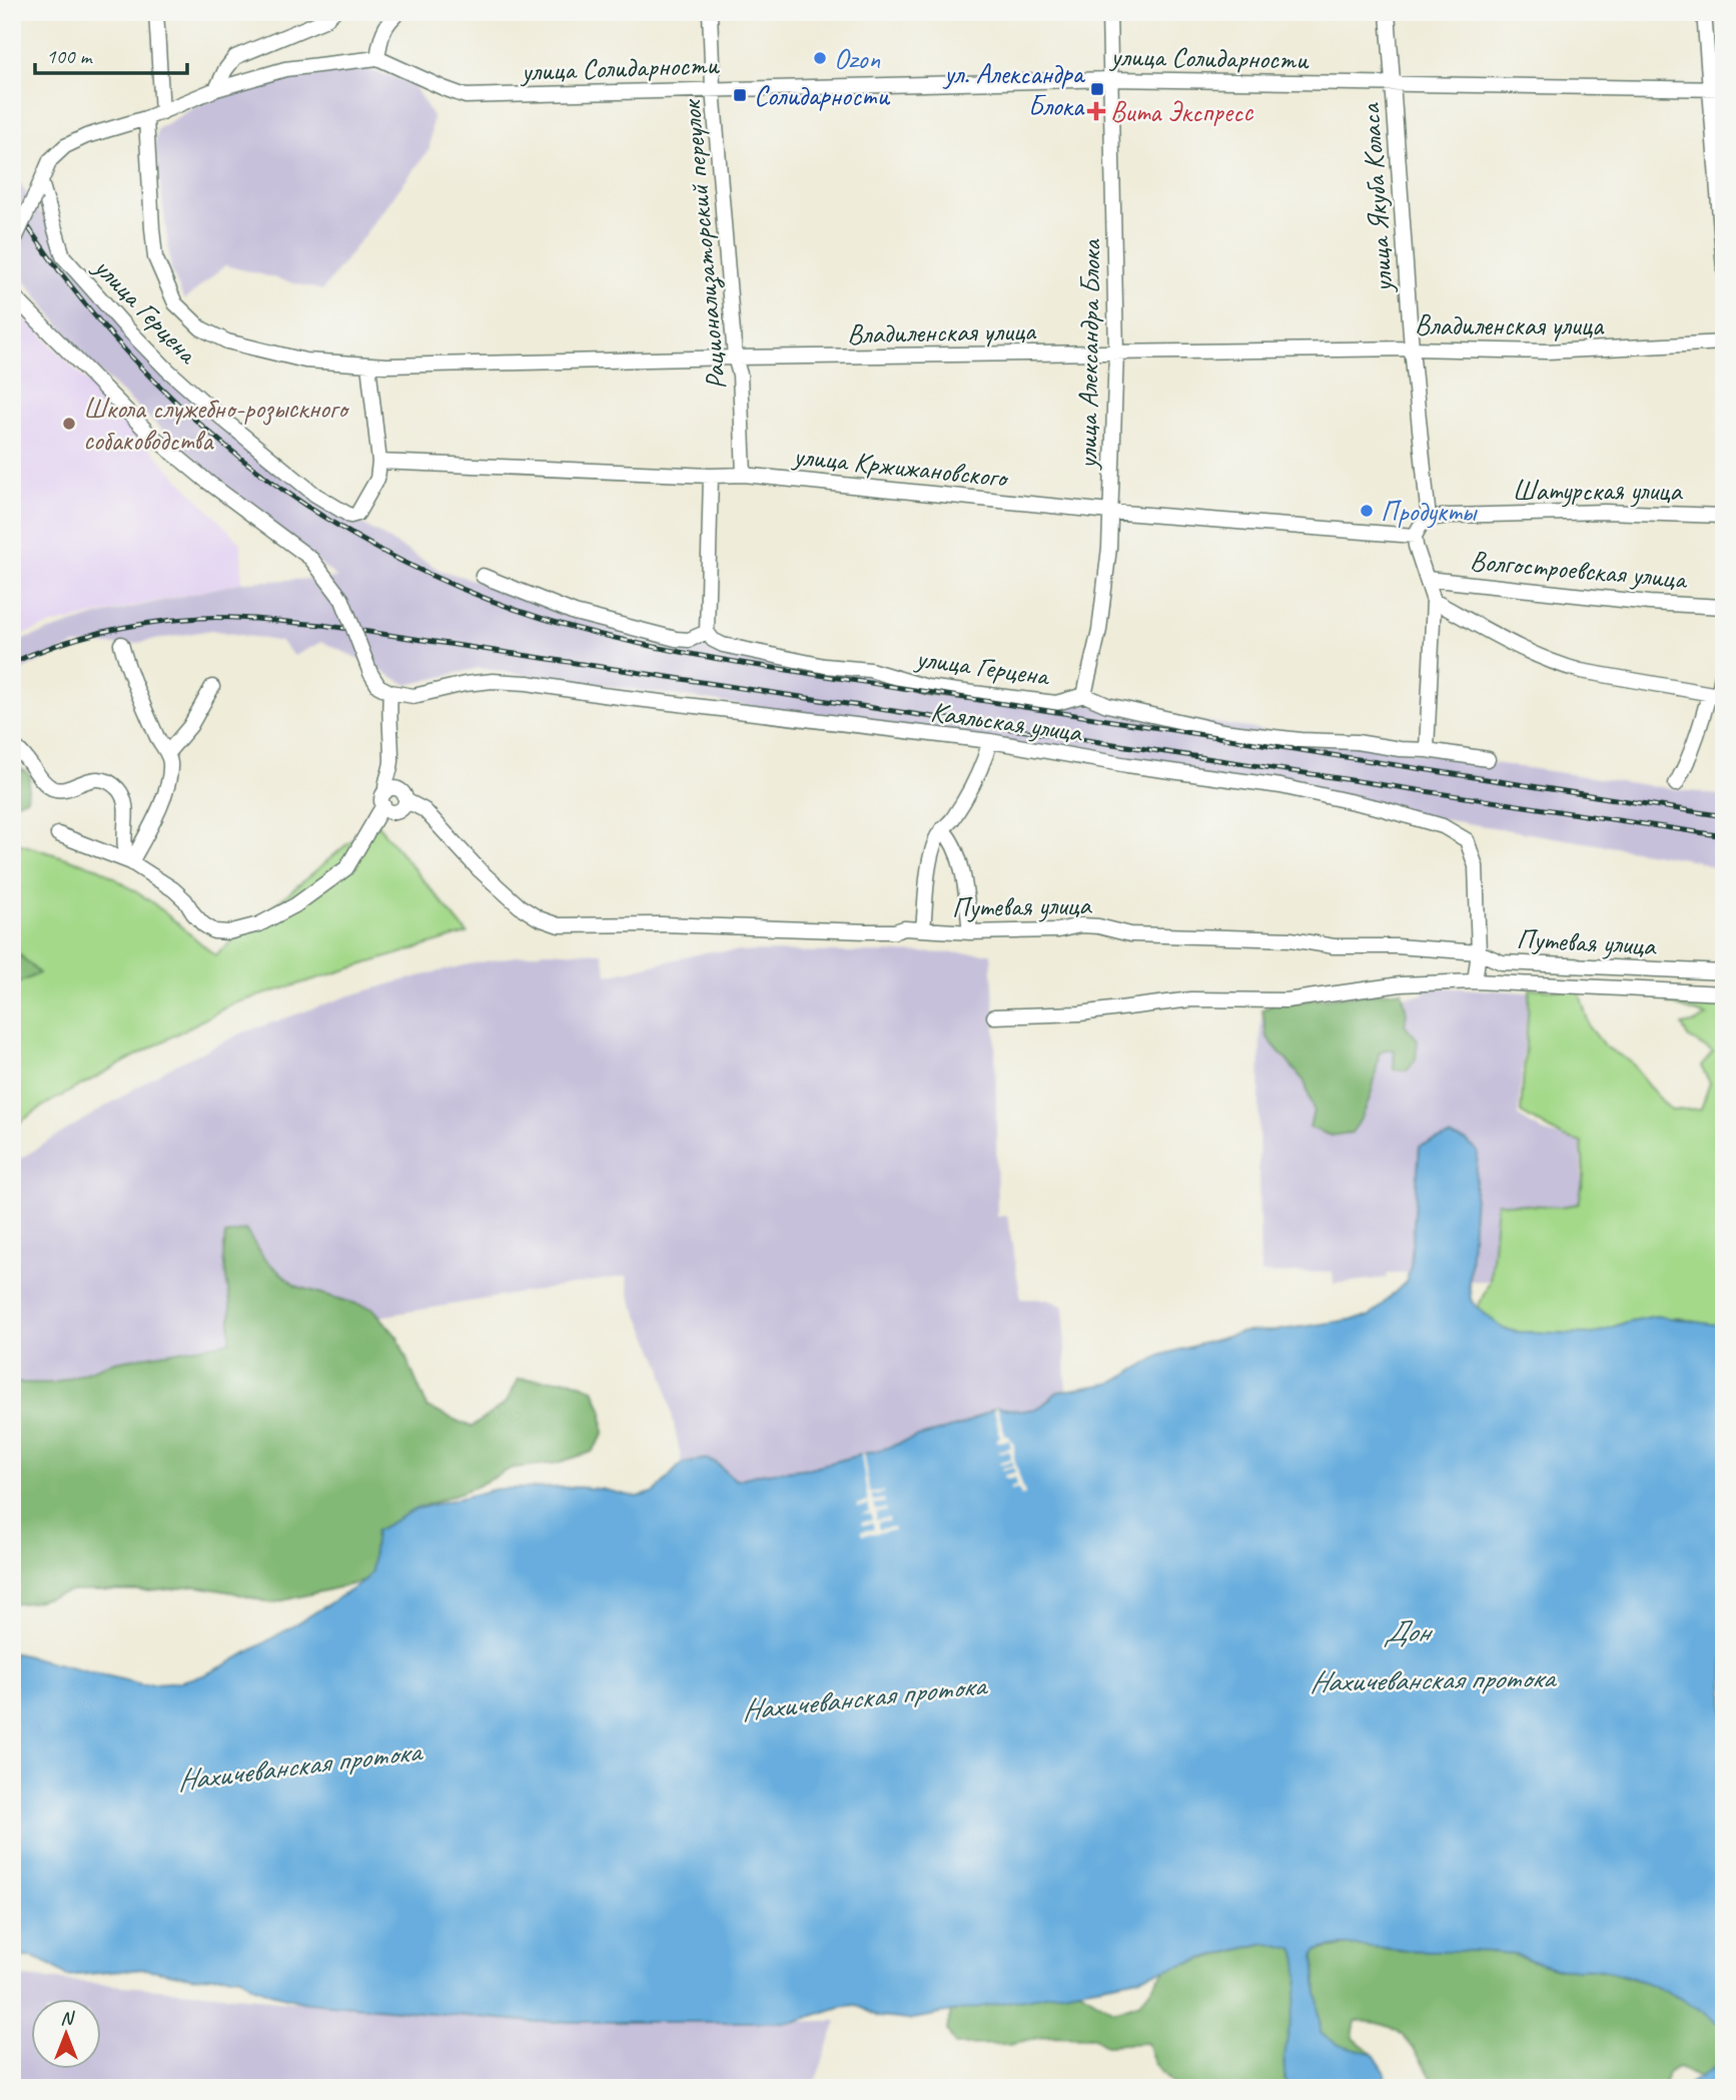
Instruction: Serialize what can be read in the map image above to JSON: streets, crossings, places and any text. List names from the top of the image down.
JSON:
{
  "streets": {
    "street": [
      "улица Солидарности",
      "улица Якуба Коласа",
      "Рационализаторский переулок",
      "улица Герцена",
      "Владиленская улица",
      "улица Александра Блока",
      "улица Кржижановского",
      "Шатурская улица",
      "Волгостроевская улица",
      "Каяльская улица",
      "Путевая улица"
    ]
  },
  "crossings": [
    ["улица Солидарности", "улица Якуба Коласа"],
    ["улица Солидарности", "Рационализаторский переулок"],
    ["улица Солидарности", "улица Александра Блока"],
    ["улица Якуба Коласа", "Владиленская улица"],
    ["улица Якуба Коласа", "Шатурская улица"],
    ["Рационализаторский переулок", "Владиленская улица"],
    ["Рационализаторский переулок", "улица Кржижановского"],
    ["улица Герцена", "улица Александра Блока"],
    ["улица Герцена", "улица Кржижановского"],
    ["Владиленская улица", "улица Александра Блока"],
    ["улица Александра Блока", "улица Кржижановского"],
    ["Каяльская улица", "Путевая улица"]
  ],
  "water": ["Дон", "Нахичеванская протока"],
  "places": {
    "other": ["Ozon", "Школа служебно-розыскного собаководства", "Продукты"],
    "transit": ["ул. Александра Блока", "Солидарности"],
    "health": ["Вита Экспресс"]
  },
  "scale_bar": "100 m",
  "north": "top"
}
